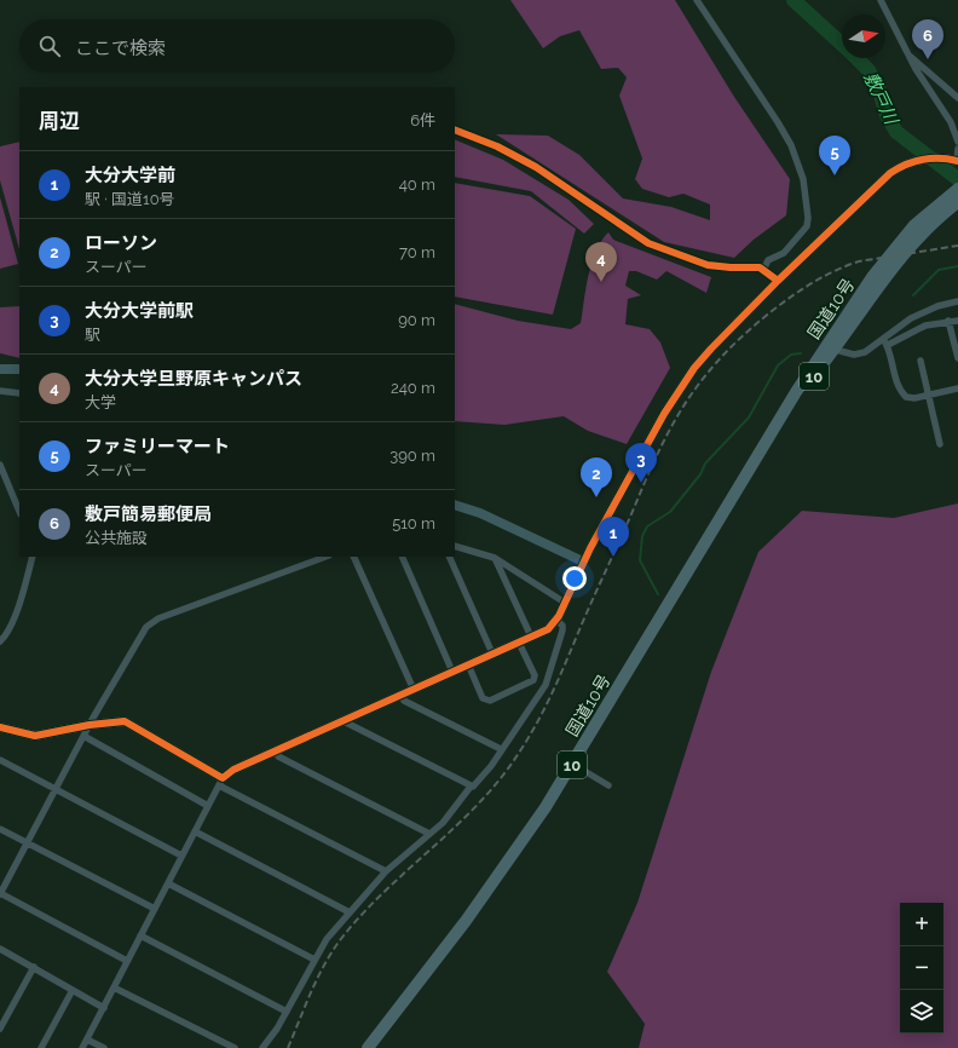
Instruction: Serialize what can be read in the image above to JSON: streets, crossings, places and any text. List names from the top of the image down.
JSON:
{
  "streets": {
    "highway": ["国道10号", "10"]
  },
  "water": ["敷戸川"],
  "north": "right",
  "page": {
    "pins": [
      "6",
      "5",
      "4",
      "3",
      "2",
      "1"
    ],
    "search": "ここで検索",
    "heading": ["周辺", "6件"],
    "list": [
      {
        "mark": "1",
        "name": "大分大学前",
        "note": "駅 · 国道10号",
        "value": "40 m"
      },
      {
        "mark": "2",
        "name": "ローソン",
        "note": "スーパー",
        "value": "70 m"
      },
      {
        "mark": "3",
        "name": "大分大学前駅",
        "note": "駅",
        "value": "90 m"
      },
      {
        "mark": "4",
        "name": "大分大学旦野原キャンパス",
        "note": "大学",
        "value": "240 m"
      },
      {
        "mark": "5",
        "name": "ファミリーマート",
        "note": "スーパー",
        "value": "390 m"
      },
      {
        "mark": "6",
        "name": "敷戸簡易郵便局",
        "note": "公共施設",
        "value": "510 m"
      }
    ],
    "map_buttons": ["+", "−"]
  }
}
